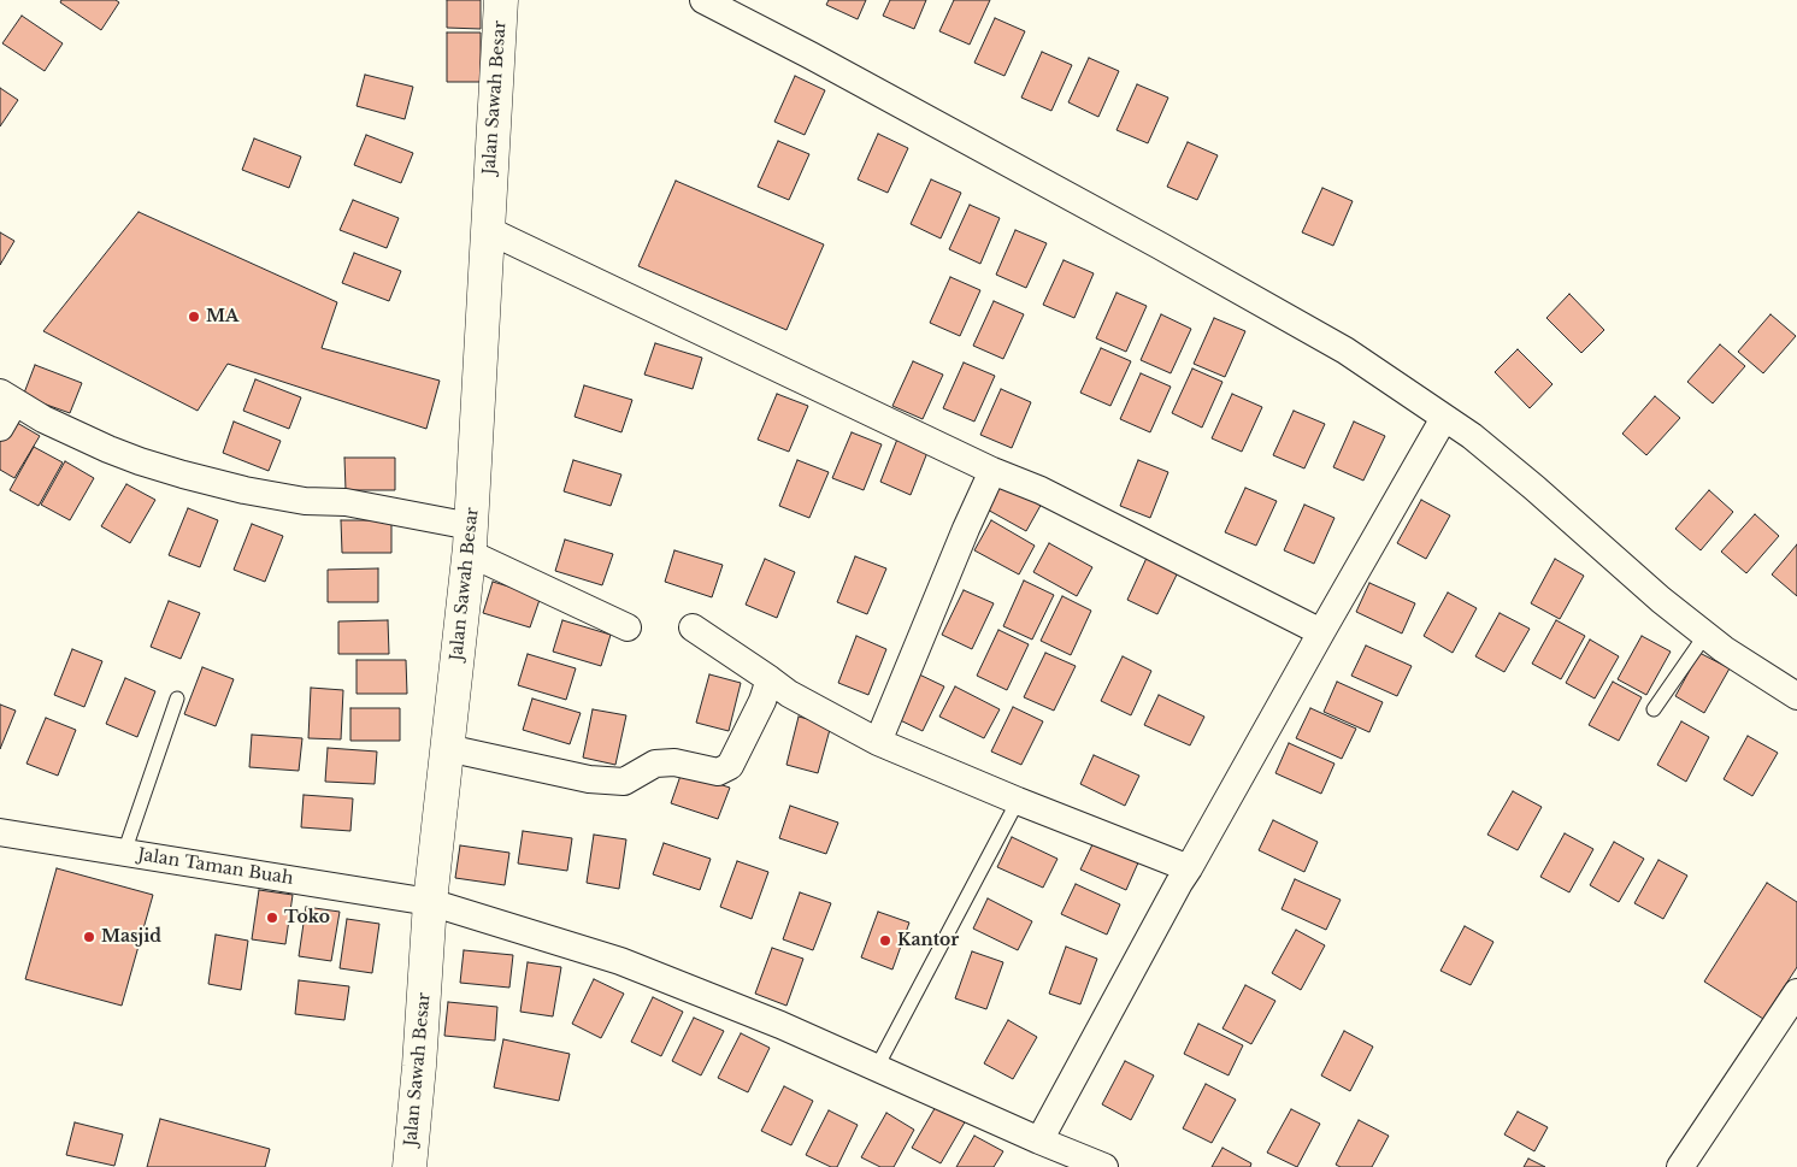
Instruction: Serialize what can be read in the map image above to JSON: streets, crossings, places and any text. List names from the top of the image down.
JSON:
{
  "streets": {
    "main road": ["Jalan Sawah Besar"],
    "street": ["Jalan Taman Buah"]
  },
  "crossings": [
    ["Jalan Sawah Besar", "Jalan Taman Buah"]
  ],
  "places": [
    "MA",
    "Toko",
    "Masjid",
    "Kantor"
  ]
}
